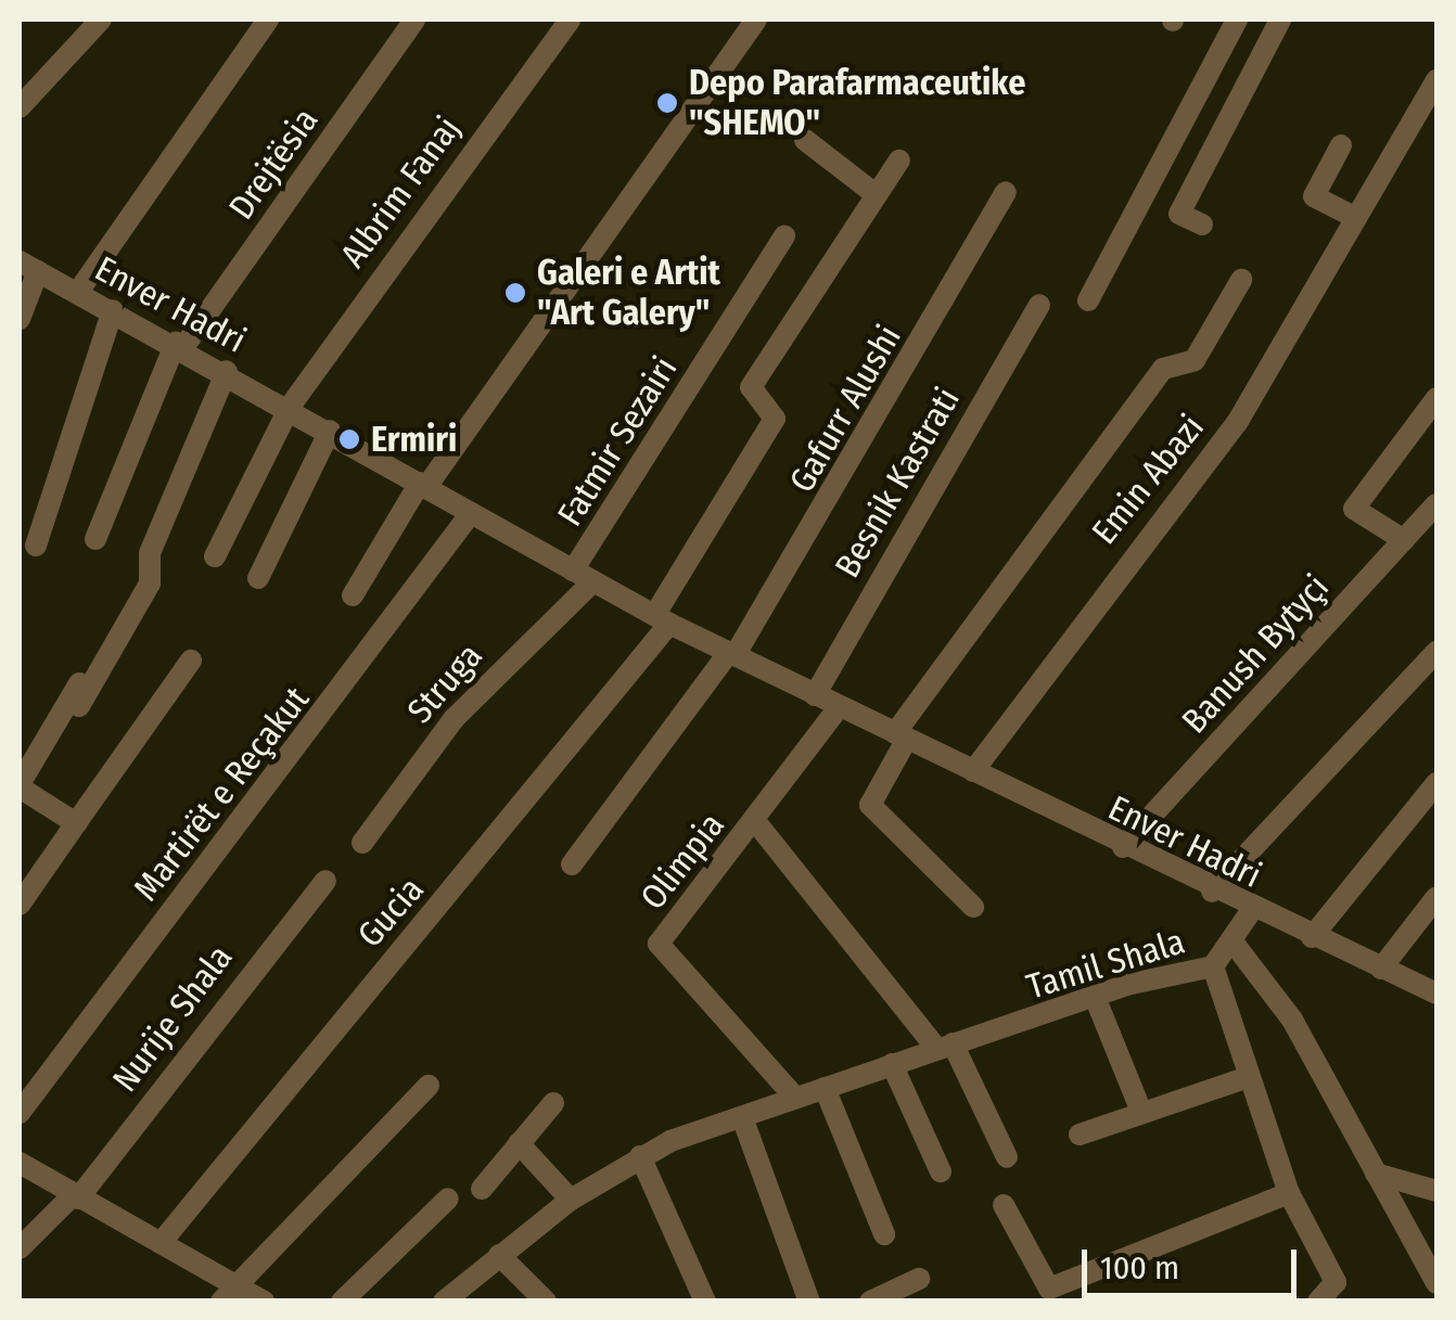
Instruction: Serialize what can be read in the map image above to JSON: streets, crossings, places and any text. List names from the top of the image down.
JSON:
{
  "streets": {
    "street": [
      "Drejtësia",
      "Albrim Fanaj",
      "Enver Hadri",
      "Gafurr Alushi",
      "Fatmir Sezairi",
      "Emin Abazi",
      "Besnik Kastrati",
      "Banush Bytyçi",
      "Struga",
      "Martirët e Reçakut",
      "Olimpia",
      "Gucia",
      "Tamil Shala",
      "Nurije Shala"
    ]
  },
  "crossings": [
    ["Drejtësia", "Enver Hadri"],
    ["Albrim Fanaj", "Enver Hadri"],
    ["Enver Hadri", "Gafurr Alushi"],
    ["Enver Hadri", "Fatmir Sezairi"],
    ["Enver Hadri", "Emin Abazi"],
    ["Enver Hadri", "Besnik Kastrati"],
    ["Enver Hadri", "Banush Bytyçi"],
    ["Enver Hadri", "Struga"],
    ["Enver Hadri", "Martirët e Reçakut"],
    ["Enver Hadri", "Olimpia"],
    ["Enver Hadri", "Gucia"],
    ["Enver Hadri", "Tamil Shala"],
    ["Fatmir Sezairi", "Struga"],
    ["Olimpia", "Tamil Shala"]
  ],
  "places": ["Depo Parafarmaceutike \"SHEMO\"", "Galeri e Artit \"Art Galery\"", "Ermiri"],
  "scale_bar": "100 m"
}
